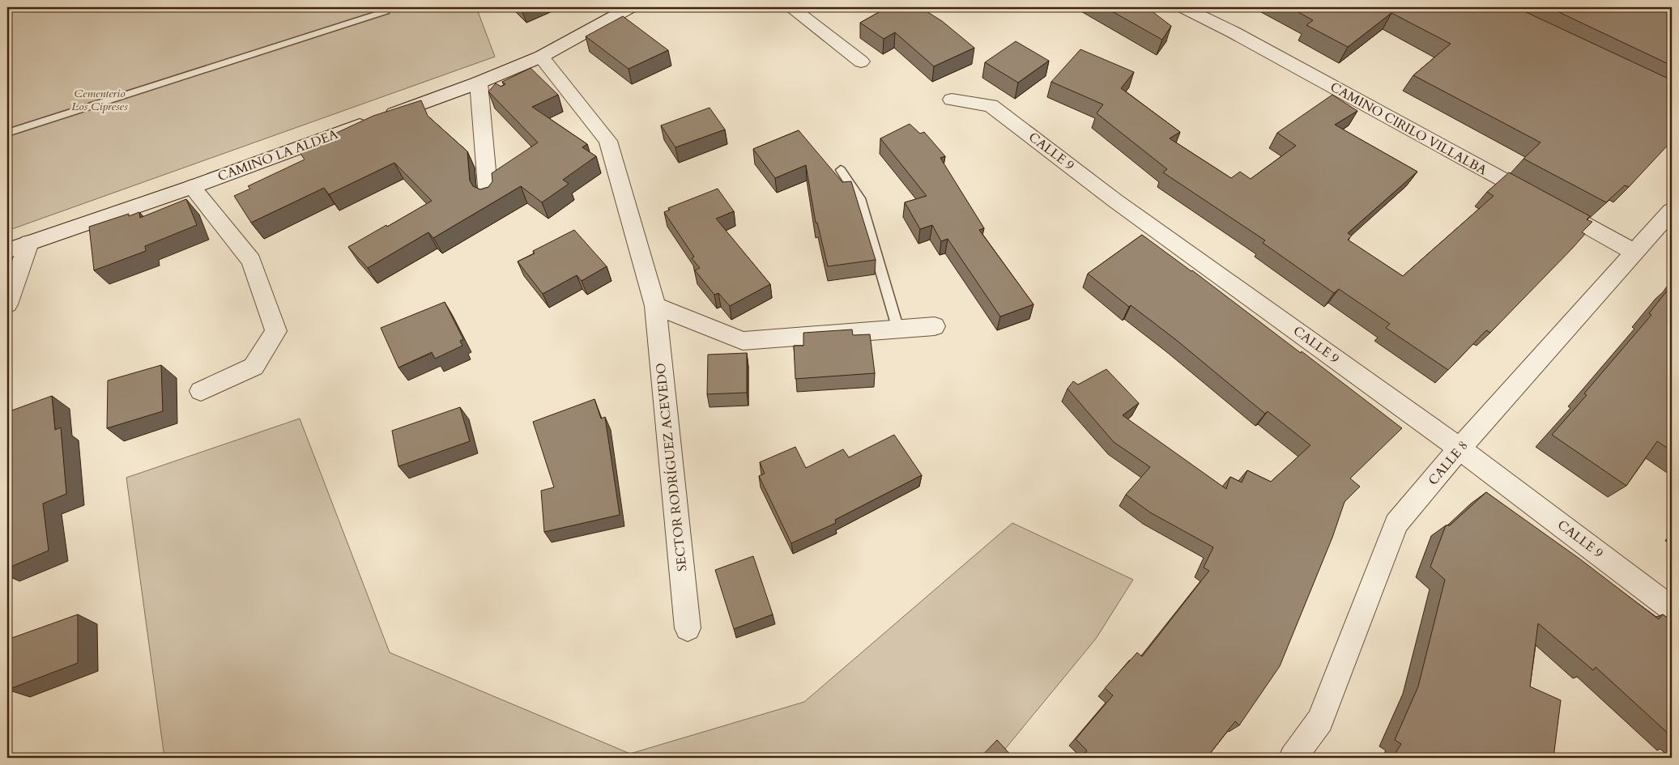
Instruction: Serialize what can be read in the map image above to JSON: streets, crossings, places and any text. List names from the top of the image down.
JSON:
{
  "streets": {
    "street": [
      "CAMINO CIRILO VILLALBA",
      "CALLE 9",
      "CAMINO LA ALDEA",
      "CALLE 8",
      "SECTOR RODRÍGUEZ ACEVEDO"
    ]
  },
  "crossings": [
    ["CAMINO CIRILO VILLALBA", "CALLE 8"],
    ["CALLE 9", "CALLE 8"],
    ["CAMINO LA ALDEA", "SECTOR RODRÍGUEZ ACEVEDO"]
  ],
  "parks": ["Cementerio Los Cipreses"]
}
